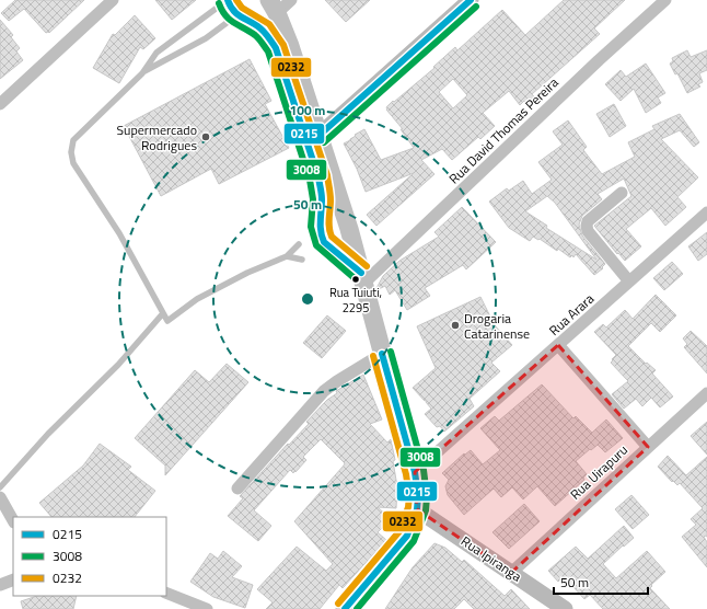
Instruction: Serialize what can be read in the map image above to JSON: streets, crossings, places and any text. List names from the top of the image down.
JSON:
{
  "streets": {
    "street": [
      "Rua David Thomas Pereira",
      "Rua Arara",
      "Rua Uirapuru",
      "Rua Ipiranga"
    ]
  },
  "crossings": [
    ["Rua Uirapuru", "Rua Ipiranga"]
  ],
  "places": ["Supermercado Rodrigues", "Rua Tuiuti, 2295", "Drogaria Catarinense"],
  "lines": ["transit line 0215", "transit line 0232", "transit line 3008"],
  "legend": ["0215", "3008", "0232"],
  "scale_bar": "50 m",
  "rings": ["100 m", "50 m"]
}
